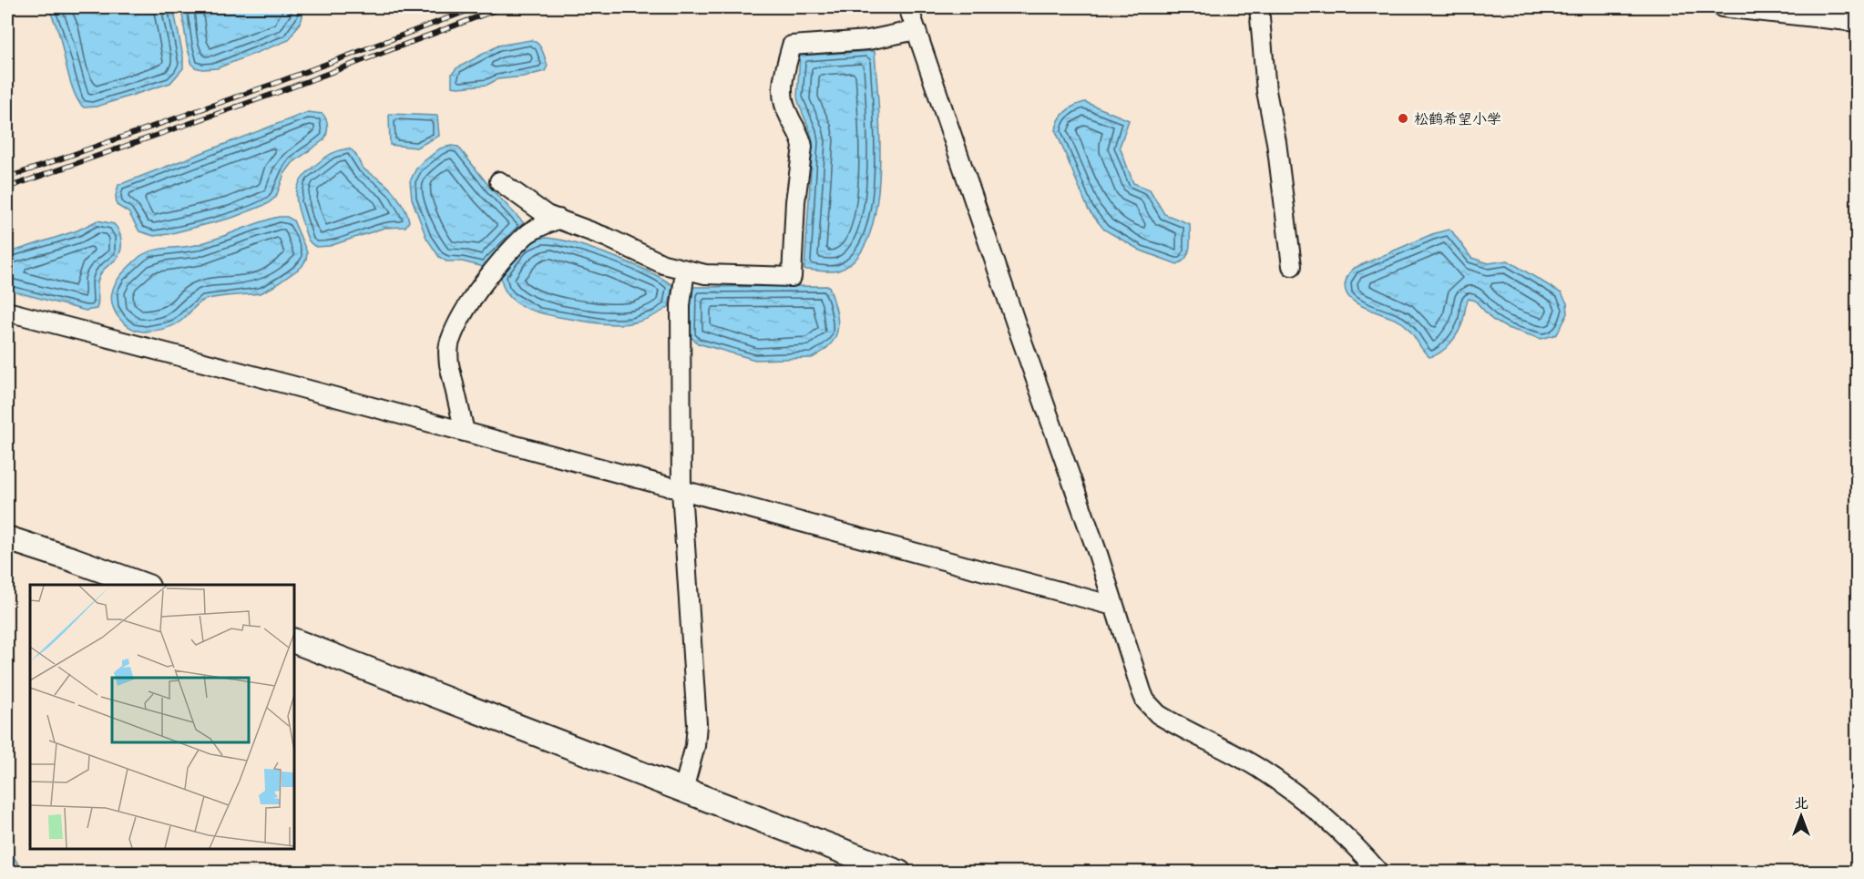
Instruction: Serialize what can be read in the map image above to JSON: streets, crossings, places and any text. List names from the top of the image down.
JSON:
{
  "places": ["松鹤希望小学"],
  "north": "top"
}
